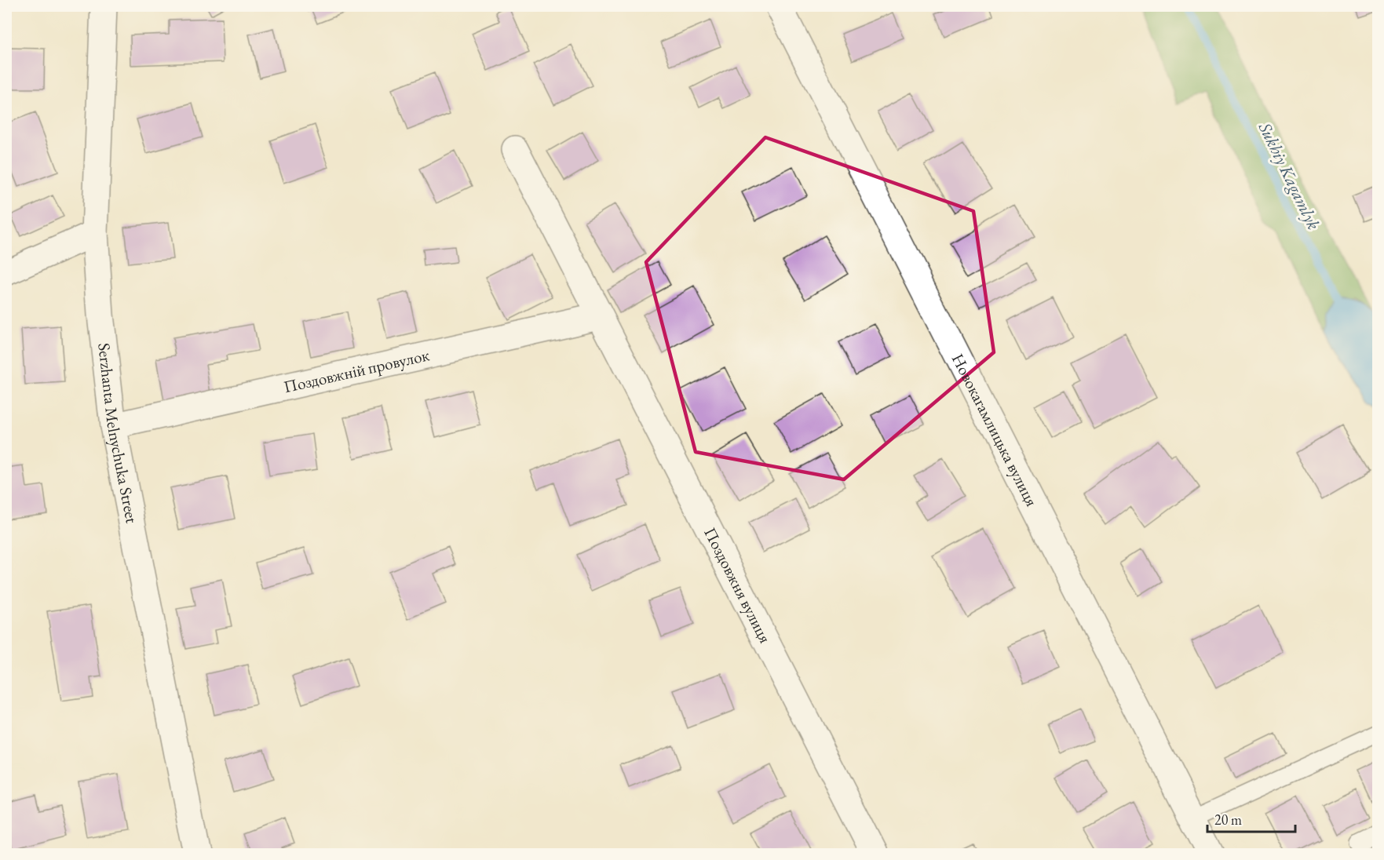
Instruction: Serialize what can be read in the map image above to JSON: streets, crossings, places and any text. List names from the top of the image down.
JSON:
{
  "streets": {
    "street": [
      "Поздовжній провулок",
      "Новокагамлицька вулиця",
      "Serzhanta Melnychuka Street",
      "Поздовжня вулиця"
    ]
  },
  "crossings": [
    ["Поздовжній провулок", "Serzhanta Melnychuka Street"],
    ["Поздовжній провулок", "Поздовжня вулиця"]
  ],
  "water": ["Sukhiy Kagamlyk"],
  "scale_bar": "20 m"
}
